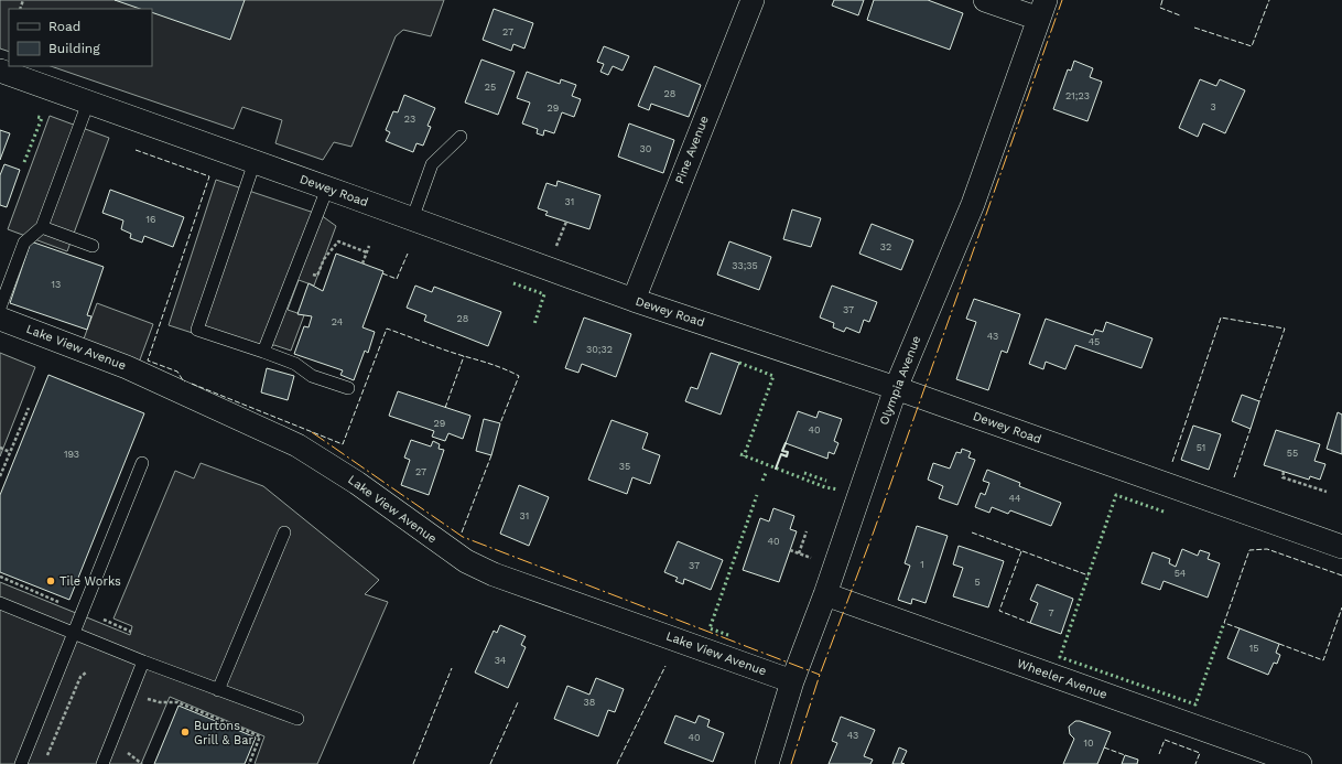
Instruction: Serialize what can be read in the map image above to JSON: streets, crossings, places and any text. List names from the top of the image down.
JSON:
{
  "streets": {
    "street": [
      "Pine Avenue",
      "Dewey Road",
      "Lake View Avenue",
      "Olympia Avenue",
      "Wheeler Avenue"
    ]
  },
  "crossings": [
    ["Pine Avenue", "Dewey Road"],
    ["Dewey Road", "Olympia Avenue"],
    ["Lake View Avenue", "Olympia Avenue"],
    ["Olympia Avenue", "Wheeler Avenue"]
  ],
  "places": ["Tile Works", "Burtons Grill & Bar"],
  "house_numbers": [
    "27",
    "25",
    "28",
    "21;23",
    "3",
    "29",
    "23",
    "30",
    "31",
    "16",
    "32",
    "33;35",
    "13",
    "37",
    "28",
    "24",
    "43",
    "45",
    "30;32",
    "29",
    "40",
    "51",
    "55",
    "193",
    "35",
    "27",
    "44",
    "31",
    "40",
    "1",
    "37",
    "54",
    "5",
    "7",
    "15",
    "34",
    "38",
    "43",
    "40",
    "10"
  ],
  "legend": ["Road", "Building"]
}
